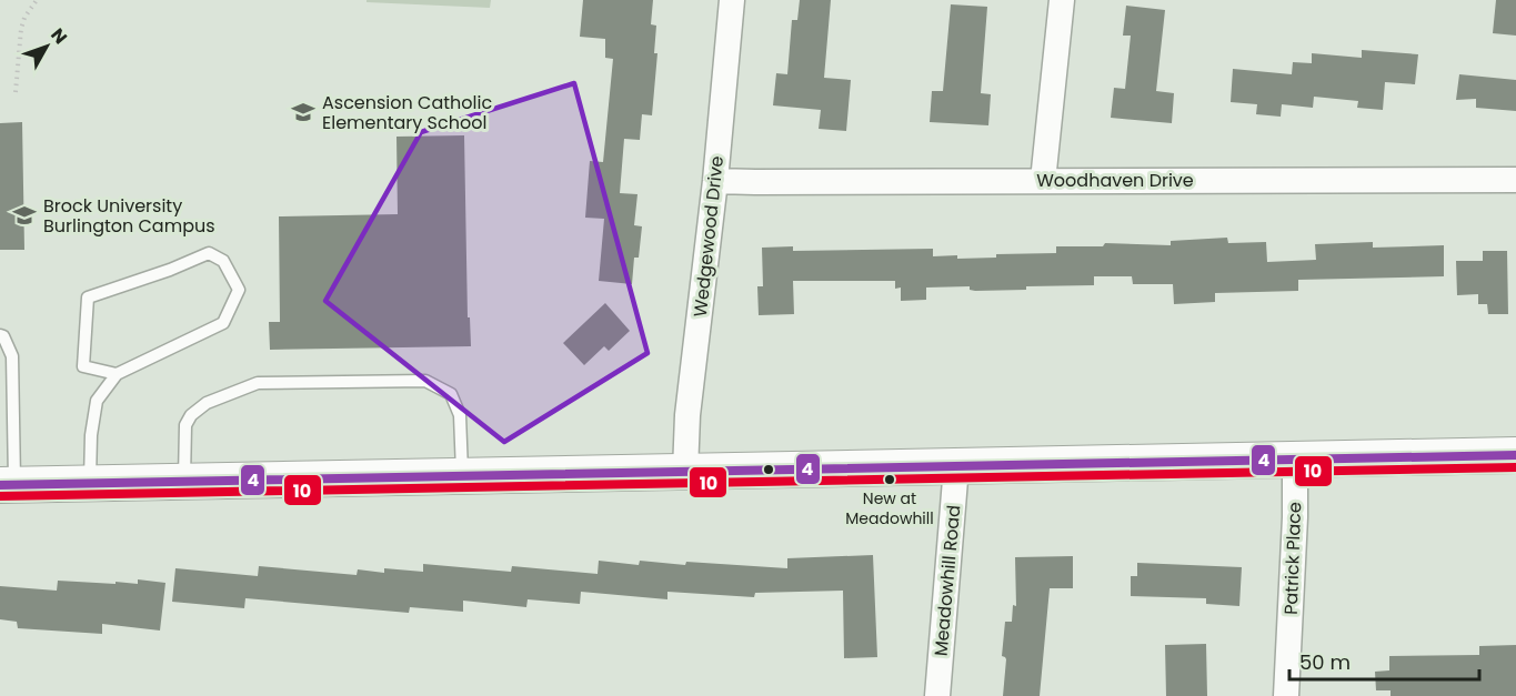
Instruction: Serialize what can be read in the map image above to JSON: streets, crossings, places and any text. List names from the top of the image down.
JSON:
{
  "streets": {
    "street": [
      "Woodhaven Drive",
      "Wedgewood Drive",
      "Patrick Place",
      "Meadowhill Road"
    ]
  },
  "crossings": [
    ["Woodhaven Drive", "Wedgewood Drive"]
  ],
  "places": {
    "school or university": ["Ascension Catholic Elementary School", "Brock University Burlington Campus"],
    "other": ["New at Meadowhill"]
  },
  "lines": ["transit line 4", "transit line 10"],
  "scale_bar": "50 m",
  "north": "top right"
}
